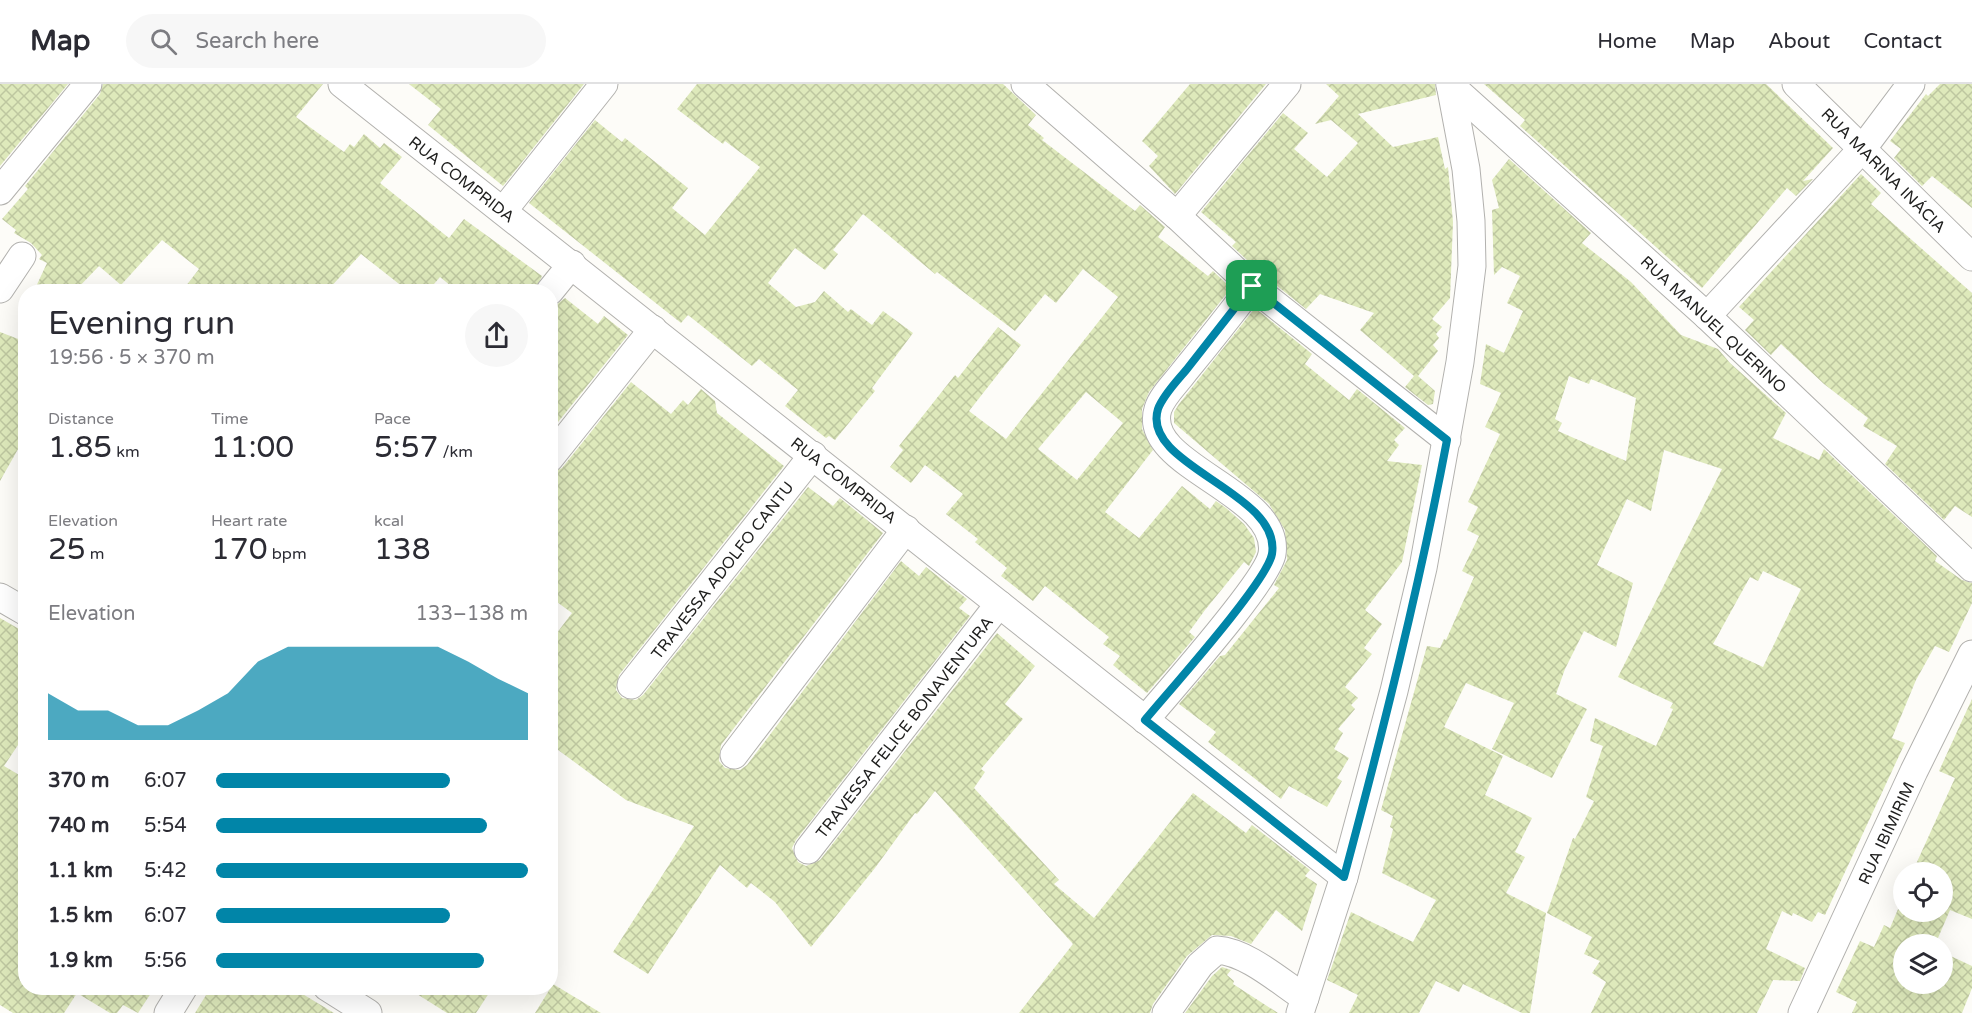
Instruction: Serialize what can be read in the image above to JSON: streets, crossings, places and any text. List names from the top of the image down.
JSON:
{
  "streets": {
    "street": [
      "RUA MARINA INÁCIA",
      "RUA COMPRIDA",
      "RUA MANUEL QUERINO",
      "TRAVESSA ADOLFO CANTU",
      "TRAVESSA FELICE BONAVENTURA",
      "RUA IBIMIRIM"
    ]
  },
  "crossings": [
    ["RUA COMPRIDA", "TRAVESSA ADOLFO CANTU"],
    ["RUA COMPRIDA", "TRAVESSA FELICE BONAVENTURA"]
  ],
  "page": {
    "header": "Map",
    "search": "Search here",
    "nav": [
      "Home",
      "Map",
      "About",
      "Contact"
    ],
    "heading": ["Evening run", "19:56 · 5 × 370 m"],
    "stats": [
      ["Distance", "1.85 km"],
      ["Time", "11:00"],
      ["Pace", "5:57 /km"],
      ["Elevation", "25 m"],
      ["Heart rate", "170 bpm"],
      ["kcal", "138"]
    ],
    "chart": ["Elevation", "133–138 m"],
    "list": [
      {
        "name": "370 m",
        "note": "6:07"
      },
      {
        "name": "740 m",
        "note": "5:54"
      },
      {
        "name": "1.1 km",
        "note": "5:42"
      },
      {
        "name": "1.5 km",
        "note": "6:07"
      },
      {
        "name": "1.9 km",
        "note": "5:56"
      }
    ]
  }
}
